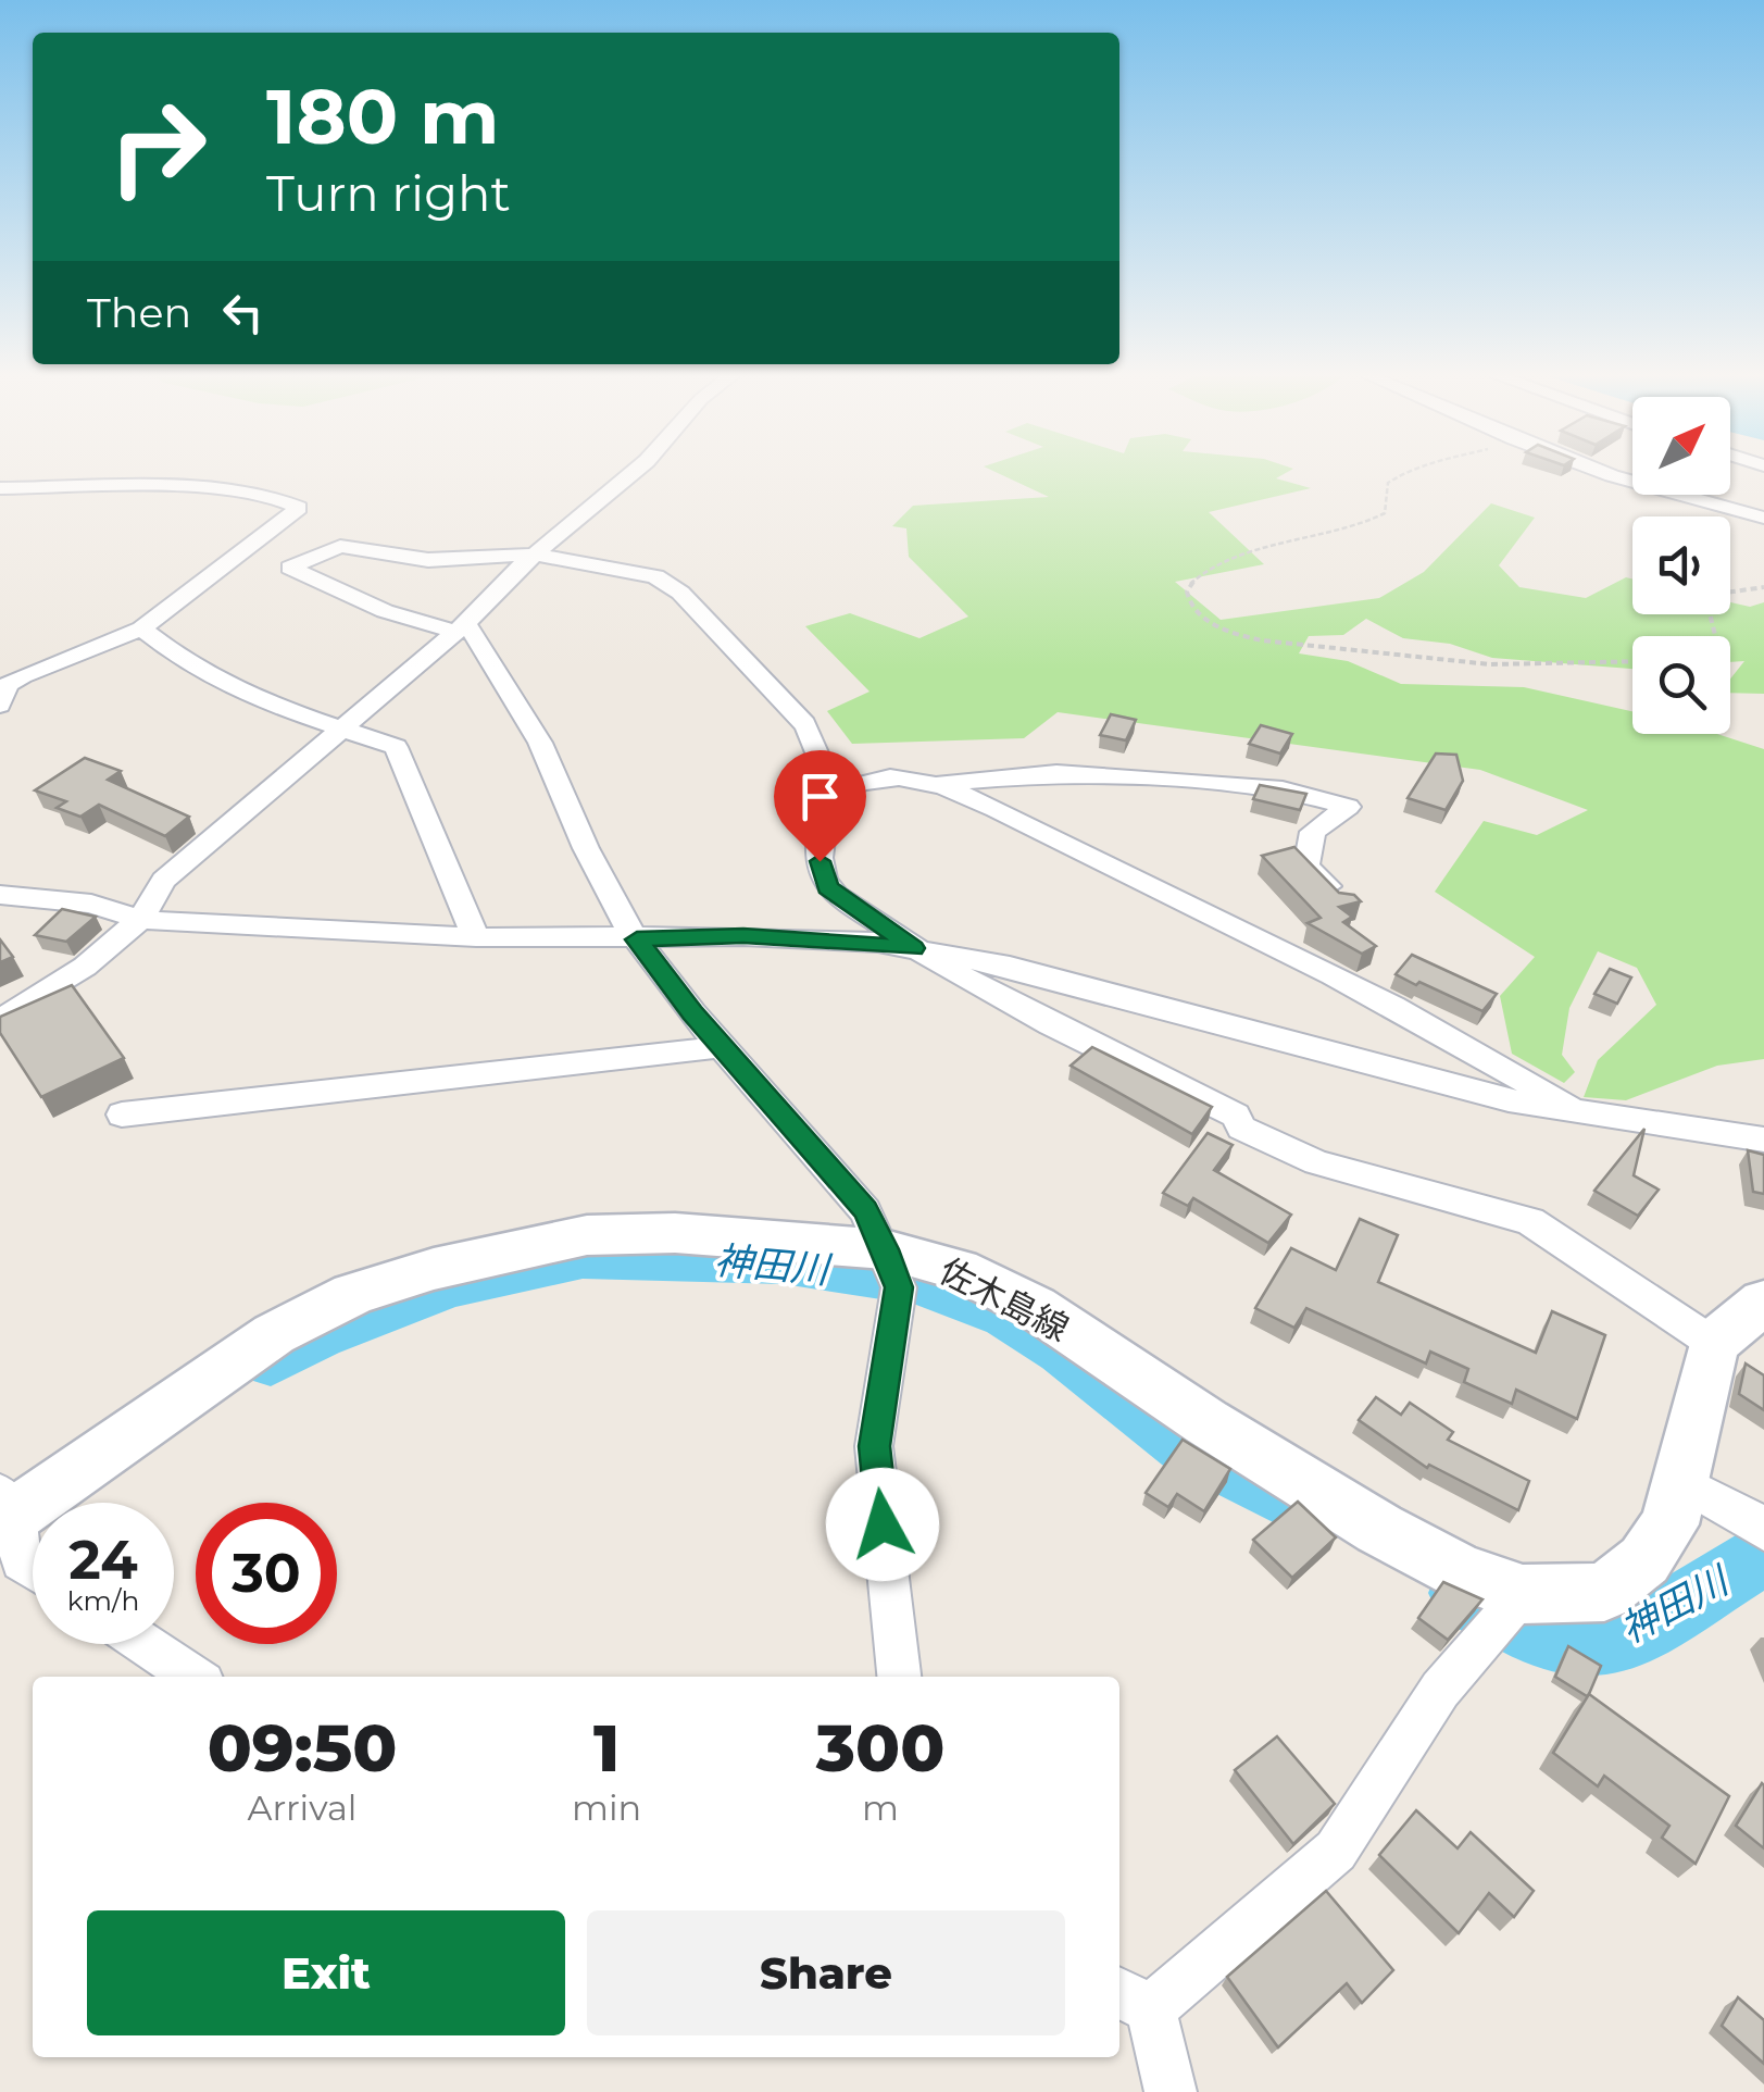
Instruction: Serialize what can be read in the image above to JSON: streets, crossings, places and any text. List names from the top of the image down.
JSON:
{
  "streets": {
    "main road": ["佐木島線"]
  },
  "water": ["神田川"],
  "north": "top right",
  "page": {
    "turn": ["180 m", "Turn right"],
    "then": "Then",
    "speed": "24 km/h",
    "limit": "30",
    "eta": [
      "09:50",
      "Arrival",
      "1",
      "min",
      "300",
      "m"
    ],
    "buttons": ["Exit", "Share"]
  }
}
